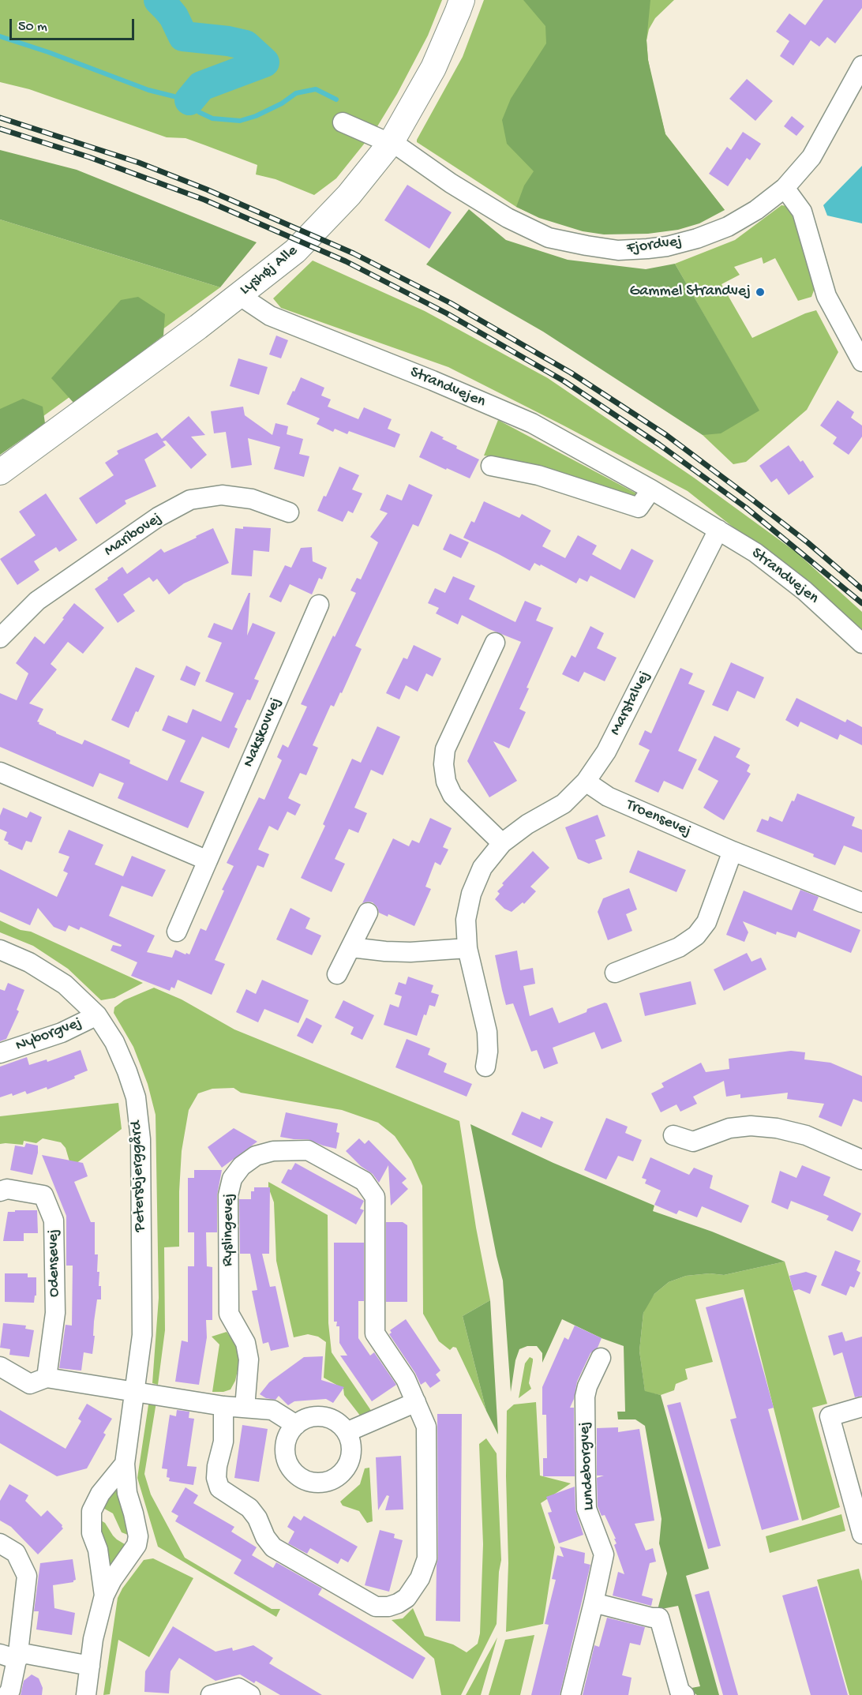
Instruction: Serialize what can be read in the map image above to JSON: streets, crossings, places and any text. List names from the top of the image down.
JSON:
{
  "streets": {
    "street": [
      "Fjordvej",
      "Lyshøj Alle",
      "Strandvejen",
      "Maribovej",
      "Marstalvej",
      "Nakskovvej",
      "Troensevej",
      "Nyborgvej",
      "Petersbjerggård",
      "Ryslingevej",
      "Odensevej",
      "Lundeborgvej"
    ]
  },
  "crossings": [
    ["Fjordvej", "Lyshøj Alle"],
    ["Lyshøj Alle", "Strandvejen"],
    ["Strandvejen", "Marstalvej"],
    ["Marstalvej", "Troensevej"],
    ["Nyborgvej", "Petersbjerggård"]
  ],
  "places": ["Gammel Strandvej"],
  "scale_bar": "50 m"
}
